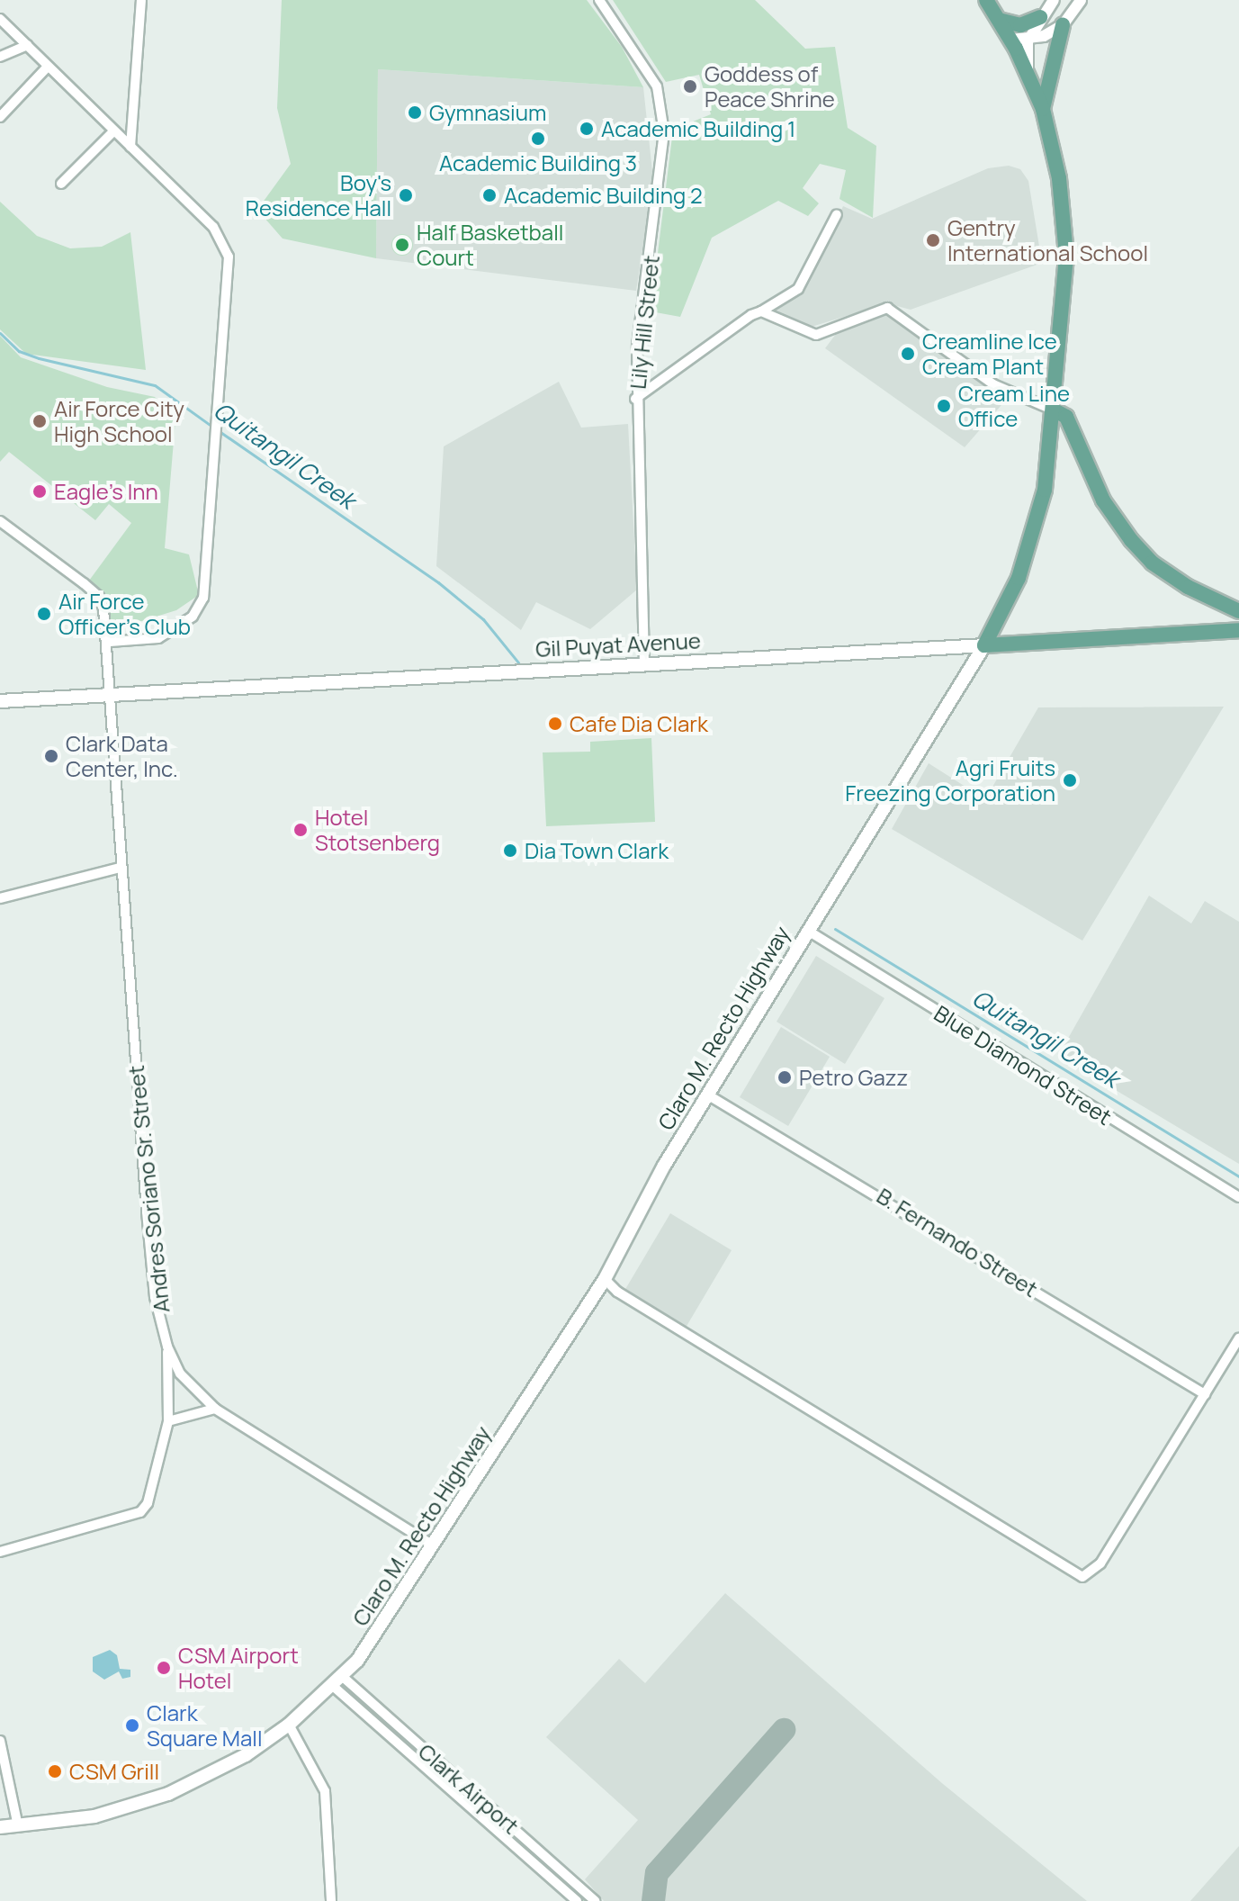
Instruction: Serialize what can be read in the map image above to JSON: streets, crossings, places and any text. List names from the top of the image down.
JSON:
{
  "streets": {
    "main road": ["Gil Puyat Avenue", "Claro M. Recto Highway"],
    "street": [
      "Lily Hill Street",
      "Blue Diamond Street",
      "Andres Soriano Sr. Street",
      "B. Fernando Street",
      "Clark Airport"
    ]
  },
  "crossings": [
    ["Lily Hill Street", "Gil Puyat Avenue"],
    ["Gil Puyat Avenue", "Claro M. Recto Highway"],
    ["Gil Puyat Avenue", "Andres Soriano Sr. Street"],
    ["Claro M. Recto Highway", "Blue Diamond Street"],
    ["Claro M. Recto Highway", "Andres Soriano Sr. Street"],
    ["Claro M. Recto Highway", "B. Fernando Street"],
    ["Claro M. Recto Highway", "Clark Airport"]
  ],
  "water": ["Quitangil Creek"],
  "places": [
    "Goddess of Peace Shrine",
    "Gymnasium",
    "Academic Building 1",
    "Academic Building 3",
    "Boy's Residence Hall",
    "Academic Building 2",
    "Gentry International School",
    "Half Basketball Court",
    "Creamline Ice Cream Plant",
    "Cream Line Office",
    "Air Force City High School",
    "Eagle's Inn",
    "Air Force Officer's Club",
    "Cafe Dia Clark",
    "Clark Data Center, Inc.",
    "Agri Fruits Freezing Corporation",
    "Hotel Stotsenberg",
    "Dia Town Clark",
    "Petro Gazz",
    "CSM Airport Hotel",
    "Clark Square Mall",
    "CSM Grill"
  ]
}
